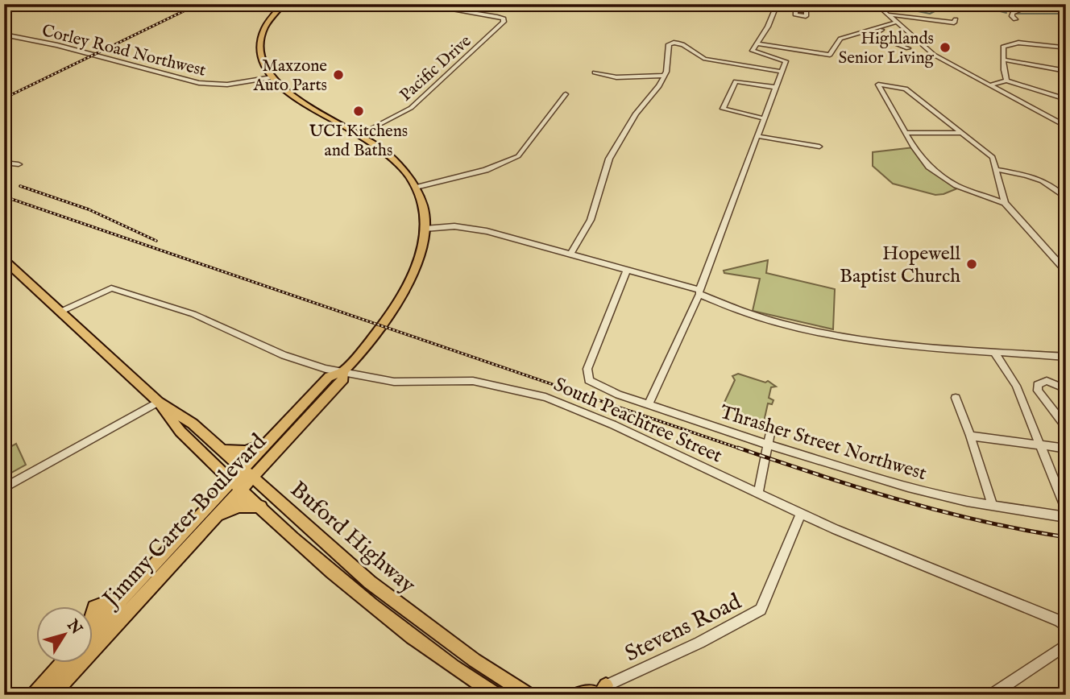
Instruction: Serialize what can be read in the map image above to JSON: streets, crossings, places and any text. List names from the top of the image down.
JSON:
{
  "streets": {
    "main road": ["Jimmy Carter Boulevard", "Buford Highway"],
    "street": [
      "Corley Road Northwest",
      "Pacific Drive",
      "South Peachtree Street",
      "Thrasher Street Northwest",
      "Stevens Road"
    ]
  },
  "crossings": [
    ["Corley Road Northwest", "Jimmy Carter Boulevard"],
    ["Pacific Drive", "Jimmy Carter Boulevard"],
    ["South Peachtree Street", "Jimmy Carter Boulevard"],
    ["South Peachtree Street", "Buford Highway"],
    ["South Peachtree Street", "Stevens Road"],
    ["Jimmy Carter Boulevard", "Buford Highway"]
  ],
  "places": [
    "Highlands Senior Living",
    "Maxzone Auto Parts",
    "UCI Kitchens and Baths",
    "Hopewell Baptist Church"
  ],
  "north": "top right"
}
